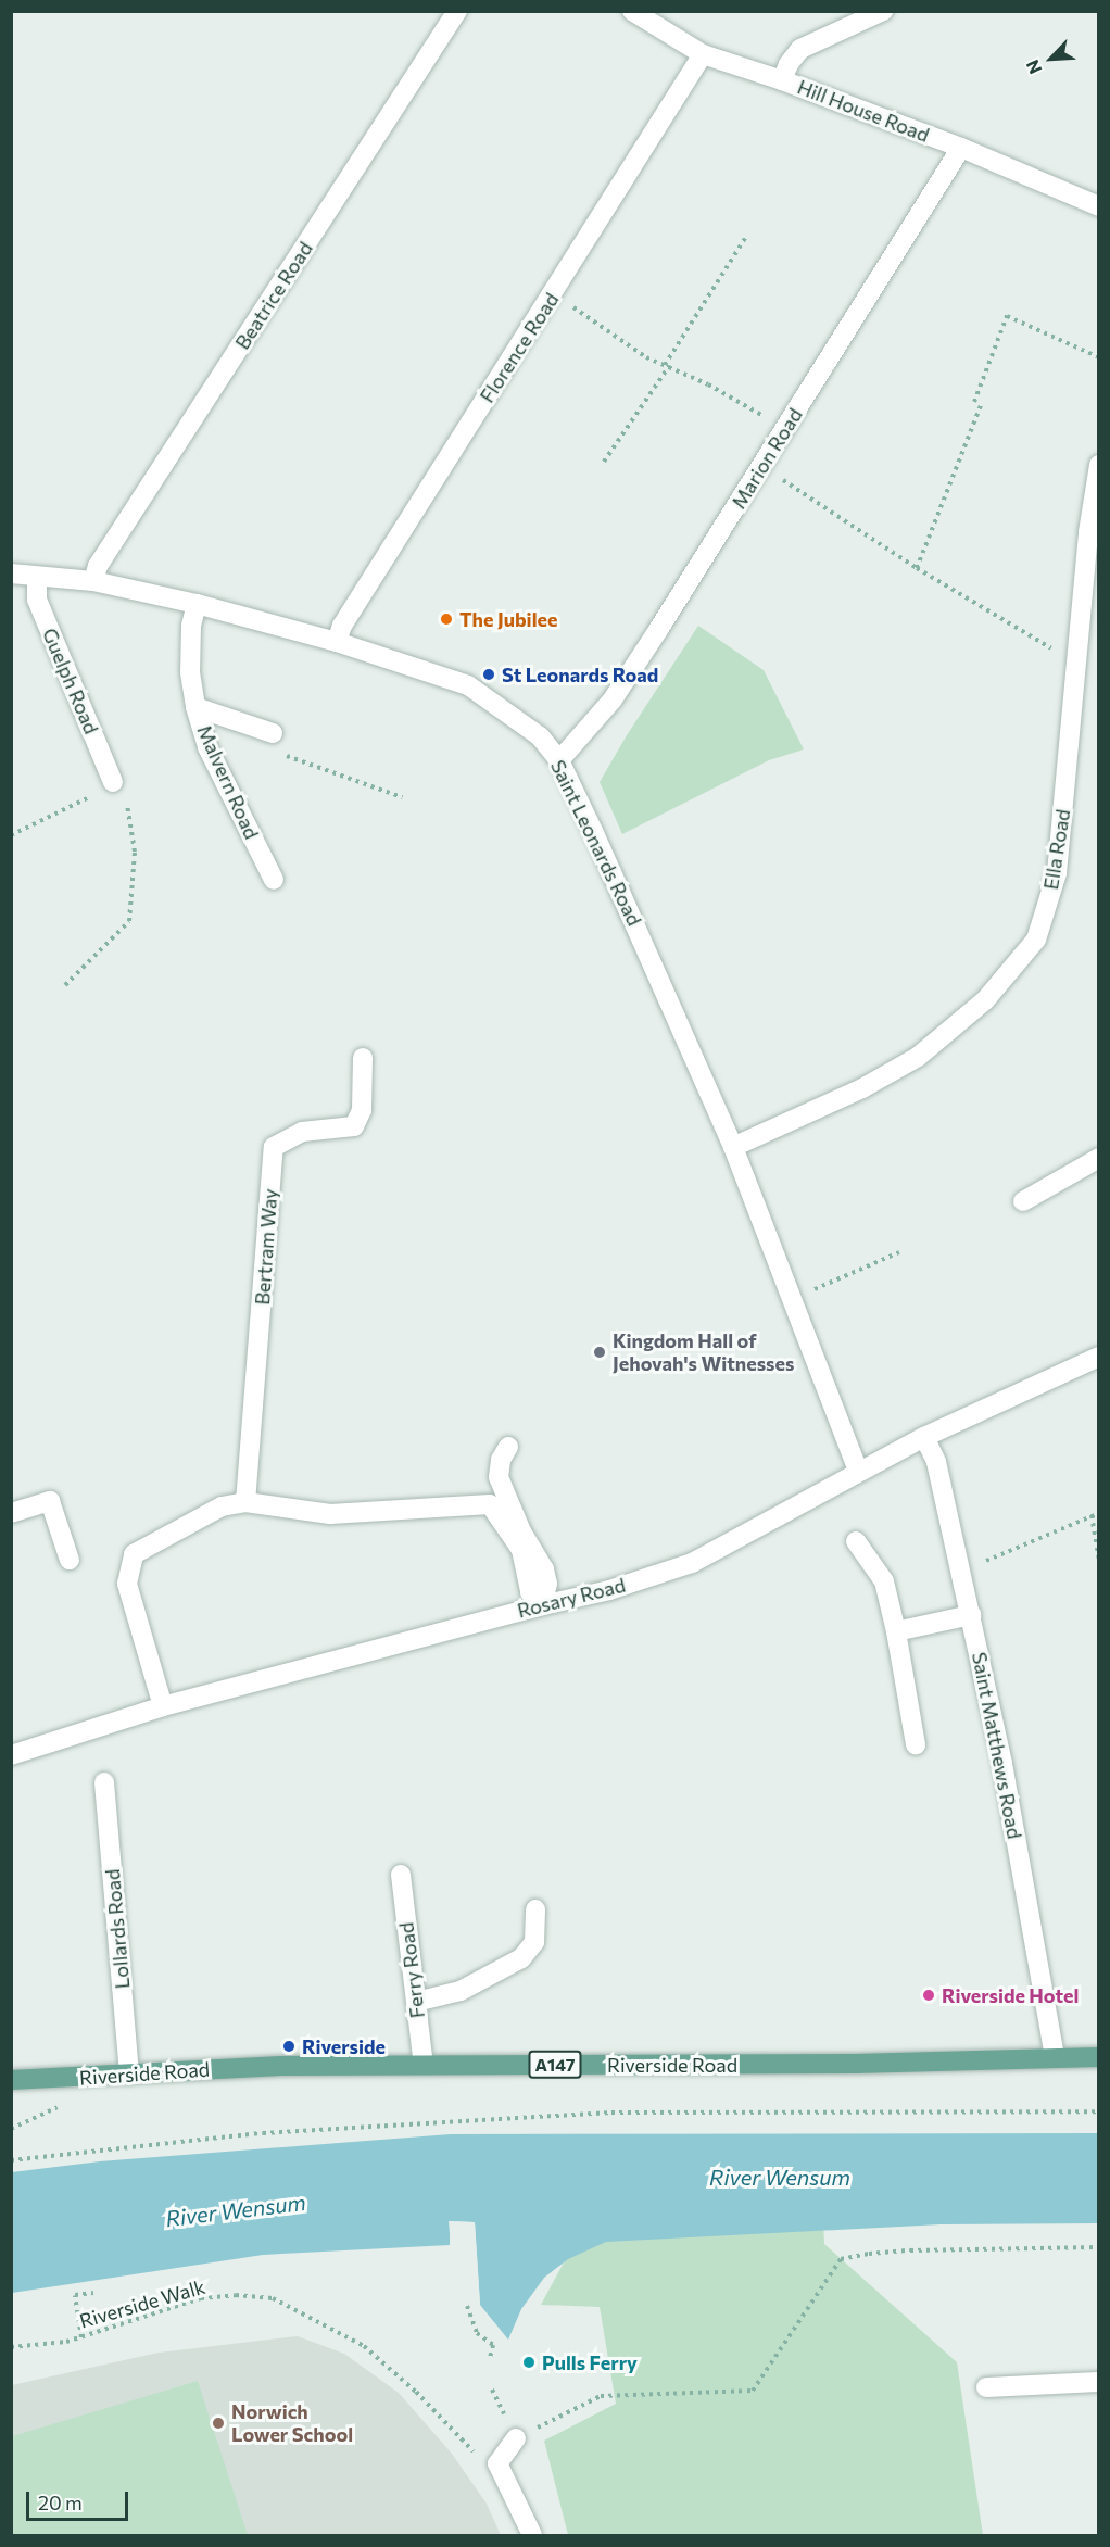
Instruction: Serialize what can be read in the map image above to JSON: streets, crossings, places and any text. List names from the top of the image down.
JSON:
{
  "streets": {
    "main road": ["A147", "Riverside Road"],
    "street": [
      "Hill House Road",
      "Beatrice Road",
      "Florence Road",
      "Marion Road",
      "Guelph Road",
      "Malvern Road",
      "Saint Leonards Road",
      "Ella Road",
      "Bertram Way",
      "Rosary Road",
      "Saint Matthews Road",
      "Lollards Road",
      "Ferry Road"
    ],
    "path": ["Riverside Walk"]
  },
  "crossings": [
    ["Hill House Road", "Florence Road"],
    ["Hill House Road", "Marion Road"],
    ["Beatrice Road", "Saint Leonards Road"],
    ["Florence Road", "Saint Leonards Road"],
    ["Marion Road", "Saint Leonards Road"],
    ["Guelph Road", "Saint Leonards Road"],
    ["Malvern Road", "Saint Leonards Road"],
    ["Saint Leonards Road", "Ella Road"],
    ["Saint Leonards Road", "Rosary Road"],
    ["Rosary Road", "Saint Matthews Road"],
    ["Saint Matthews Road", "Riverside Road"],
    ["Lollards Road", "Riverside Road"],
    ["Ferry Road", "Riverside Road"]
  ],
  "water": ["River Wensum"],
  "places": [
    "The Jubilee",
    "St Leonards Road",
    "Kingdom Hall of Jehovah's Witnesses",
    "Riverside Hotel",
    "Riverside",
    "Pulls Ferry",
    "Norwich Lower School"
  ],
  "scale_bar": "20 m",
  "north": "bottom left"
}
